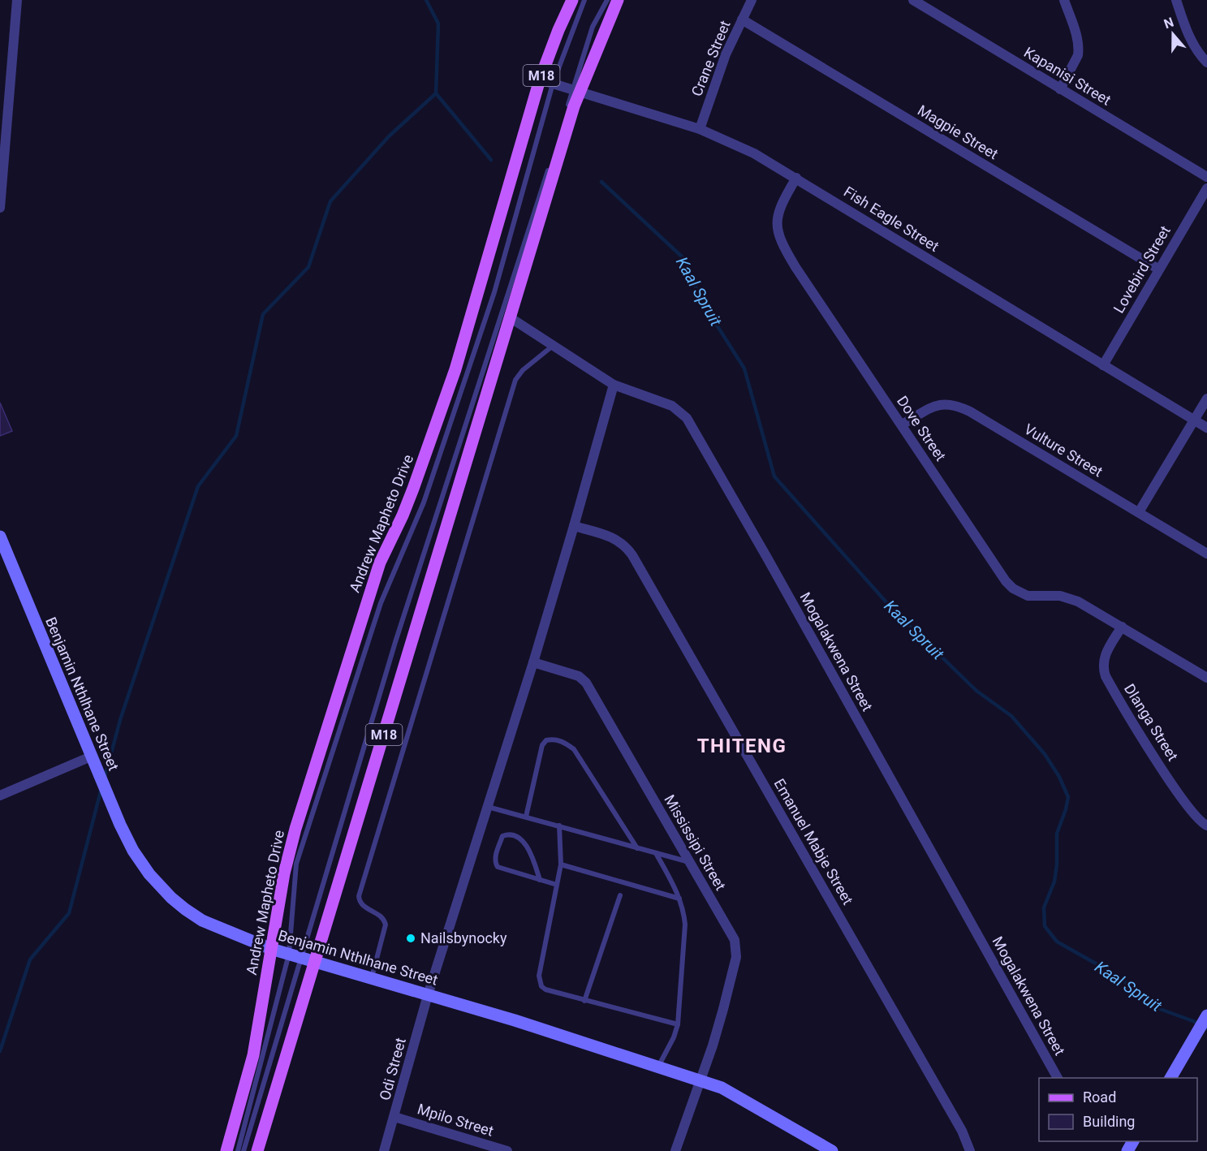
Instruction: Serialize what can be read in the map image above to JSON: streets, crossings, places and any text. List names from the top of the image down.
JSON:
{
  "streets": {
    "main road": ["M18", "Andrew Mapheto Drive"],
    "street": [
      "Crane Street",
      "Kapanisi Street",
      "Magpie Street",
      "Fish Eagle Street",
      "Lovebird Street",
      "Dove Street",
      "Vulture Street",
      "Mogalakwena Street",
      "Benjamin Nthlhane Street",
      "Dlanga Street",
      "Emanuel Mabje Street",
      "Mississipi Street",
      "Odi Street",
      "Mpilo Street"
    ]
  },
  "crossings": [
    ["Crane Street", "Magpie Street"],
    ["Crane Street", "Fish Eagle Street"],
    ["M18", "Fish Eagle Street"],
    ["M18", "Mogalakwena Street"],
    ["M18", "Benjamin Nthlhane Street"],
    ["Magpie Street", "Lovebird Street"],
    ["Fish Eagle Street", "Lovebird Street"],
    ["Fish Eagle Street", "Dove Street"],
    ["Fish Eagle Street", "Andrew Mapheto Drive"],
    ["Dove Street", "Vulture Street"],
    ["Dove Street", "Dlanga Street"],
    ["Andrew Mapheto Drive", "Benjamin Nthlhane Street"],
    ["Mogalakwena Street", "Odi Street"],
    ["Benjamin Nthlhane Street", "Mississipi Street"],
    ["Benjamin Nthlhane Street", "Odi Street"],
    ["Emanuel Mabje Street", "Odi Street"],
    ["Mississipi Street", "Odi Street"],
    ["Odi Street", "Mpilo Street"]
  ],
  "districts": ["THITENG"],
  "water": ["Kaal Spruit"],
  "places": ["Nailsbynocky"],
  "legend": ["Road", "Building"],
  "north": "top"
}
